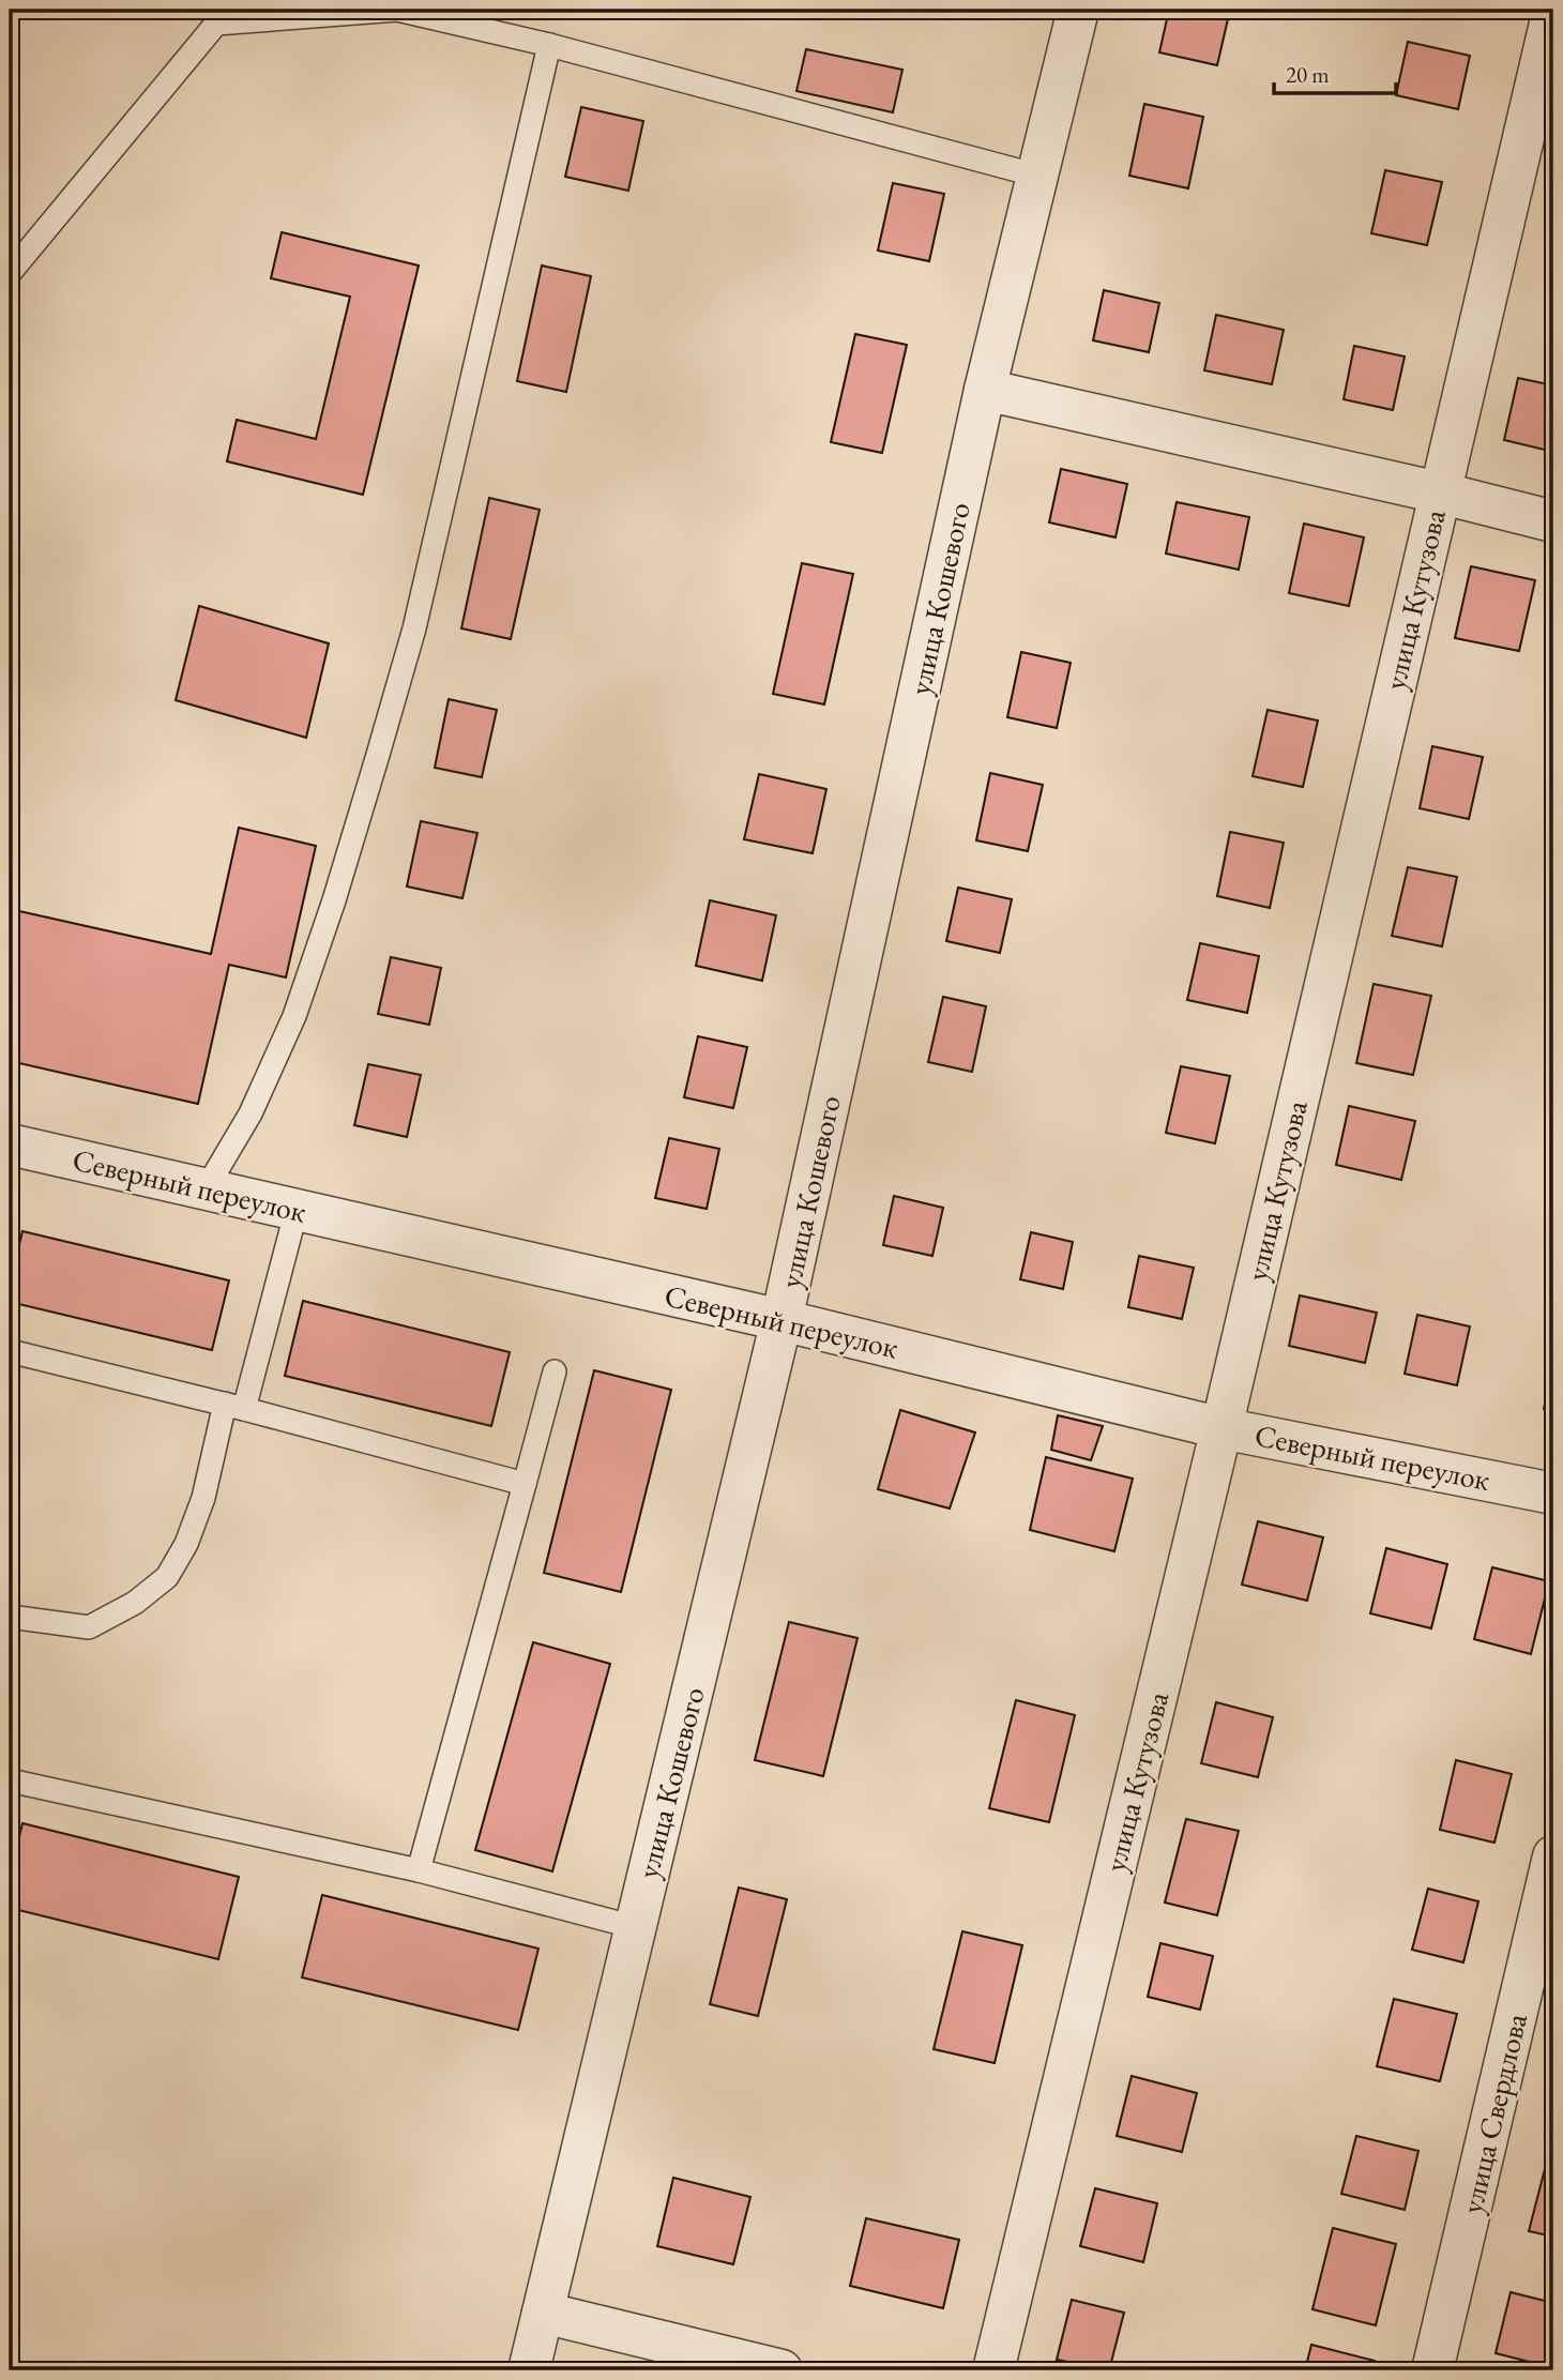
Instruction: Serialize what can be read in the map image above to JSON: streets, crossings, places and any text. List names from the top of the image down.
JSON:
{
  "streets": {
    "street": [
      "улица Кошевого",
      "улица Кутузова",
      "Северный переулок",
      "улица Свердлова"
    ]
  },
  "crossings": [
    ["улица Кошевого", "Северный переулок"],
    ["улица Кутузова", "Северный переулок"]
  ],
  "scale_bar": "20 m"
}
